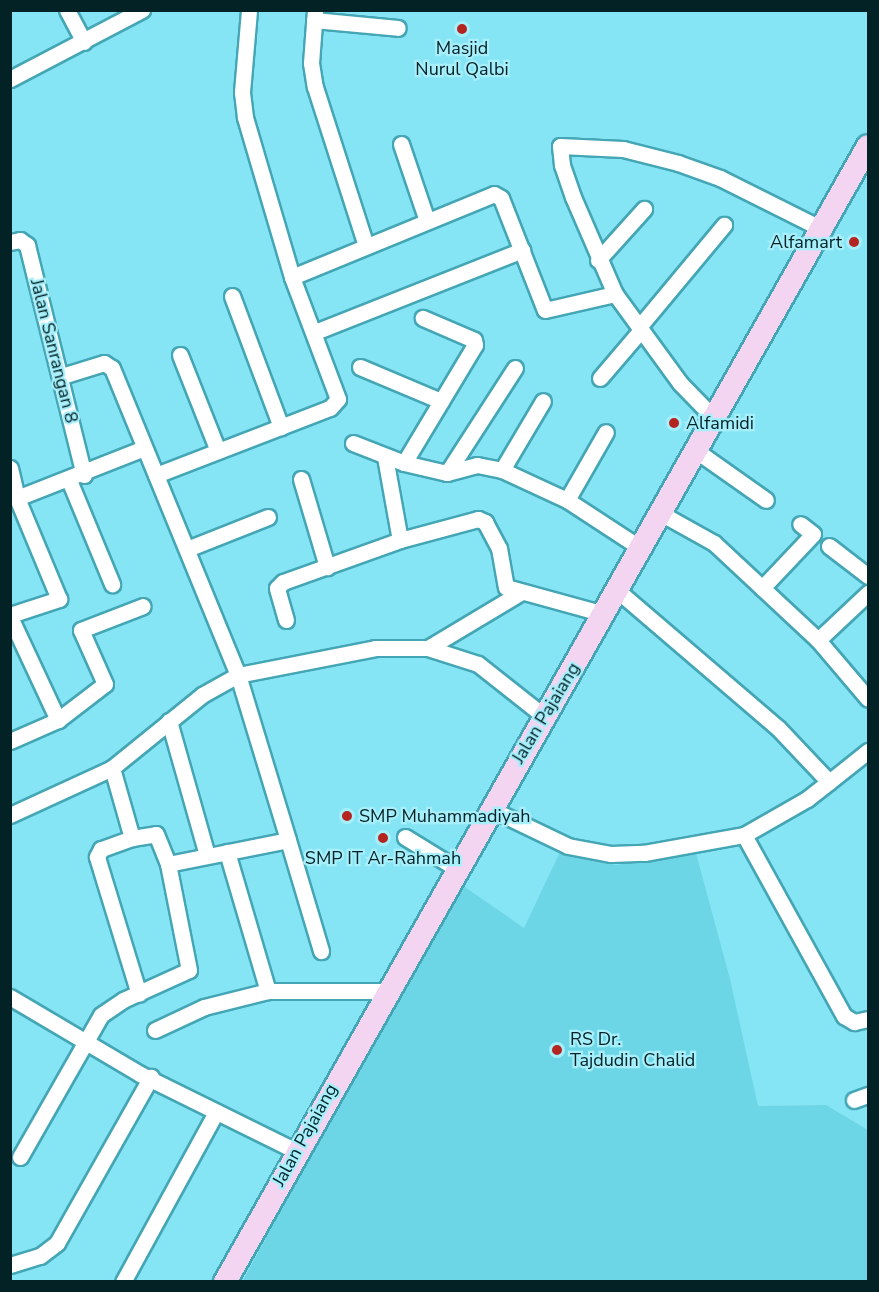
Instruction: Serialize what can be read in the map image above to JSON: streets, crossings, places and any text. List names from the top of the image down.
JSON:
{
  "streets": {
    "main road": ["Jalan Pajaiang"],
    "street": ["Jalan Sanrangan 8"]
  },
  "places": [
    "Masjid Nurul Qalbi",
    "Alfamart",
    "Alfamidi",
    "SMP Muhammadiyah",
    "SMP IT Ar-Rahmah",
    "RS Dr. Tajdudin Chalid"
  ]
}
